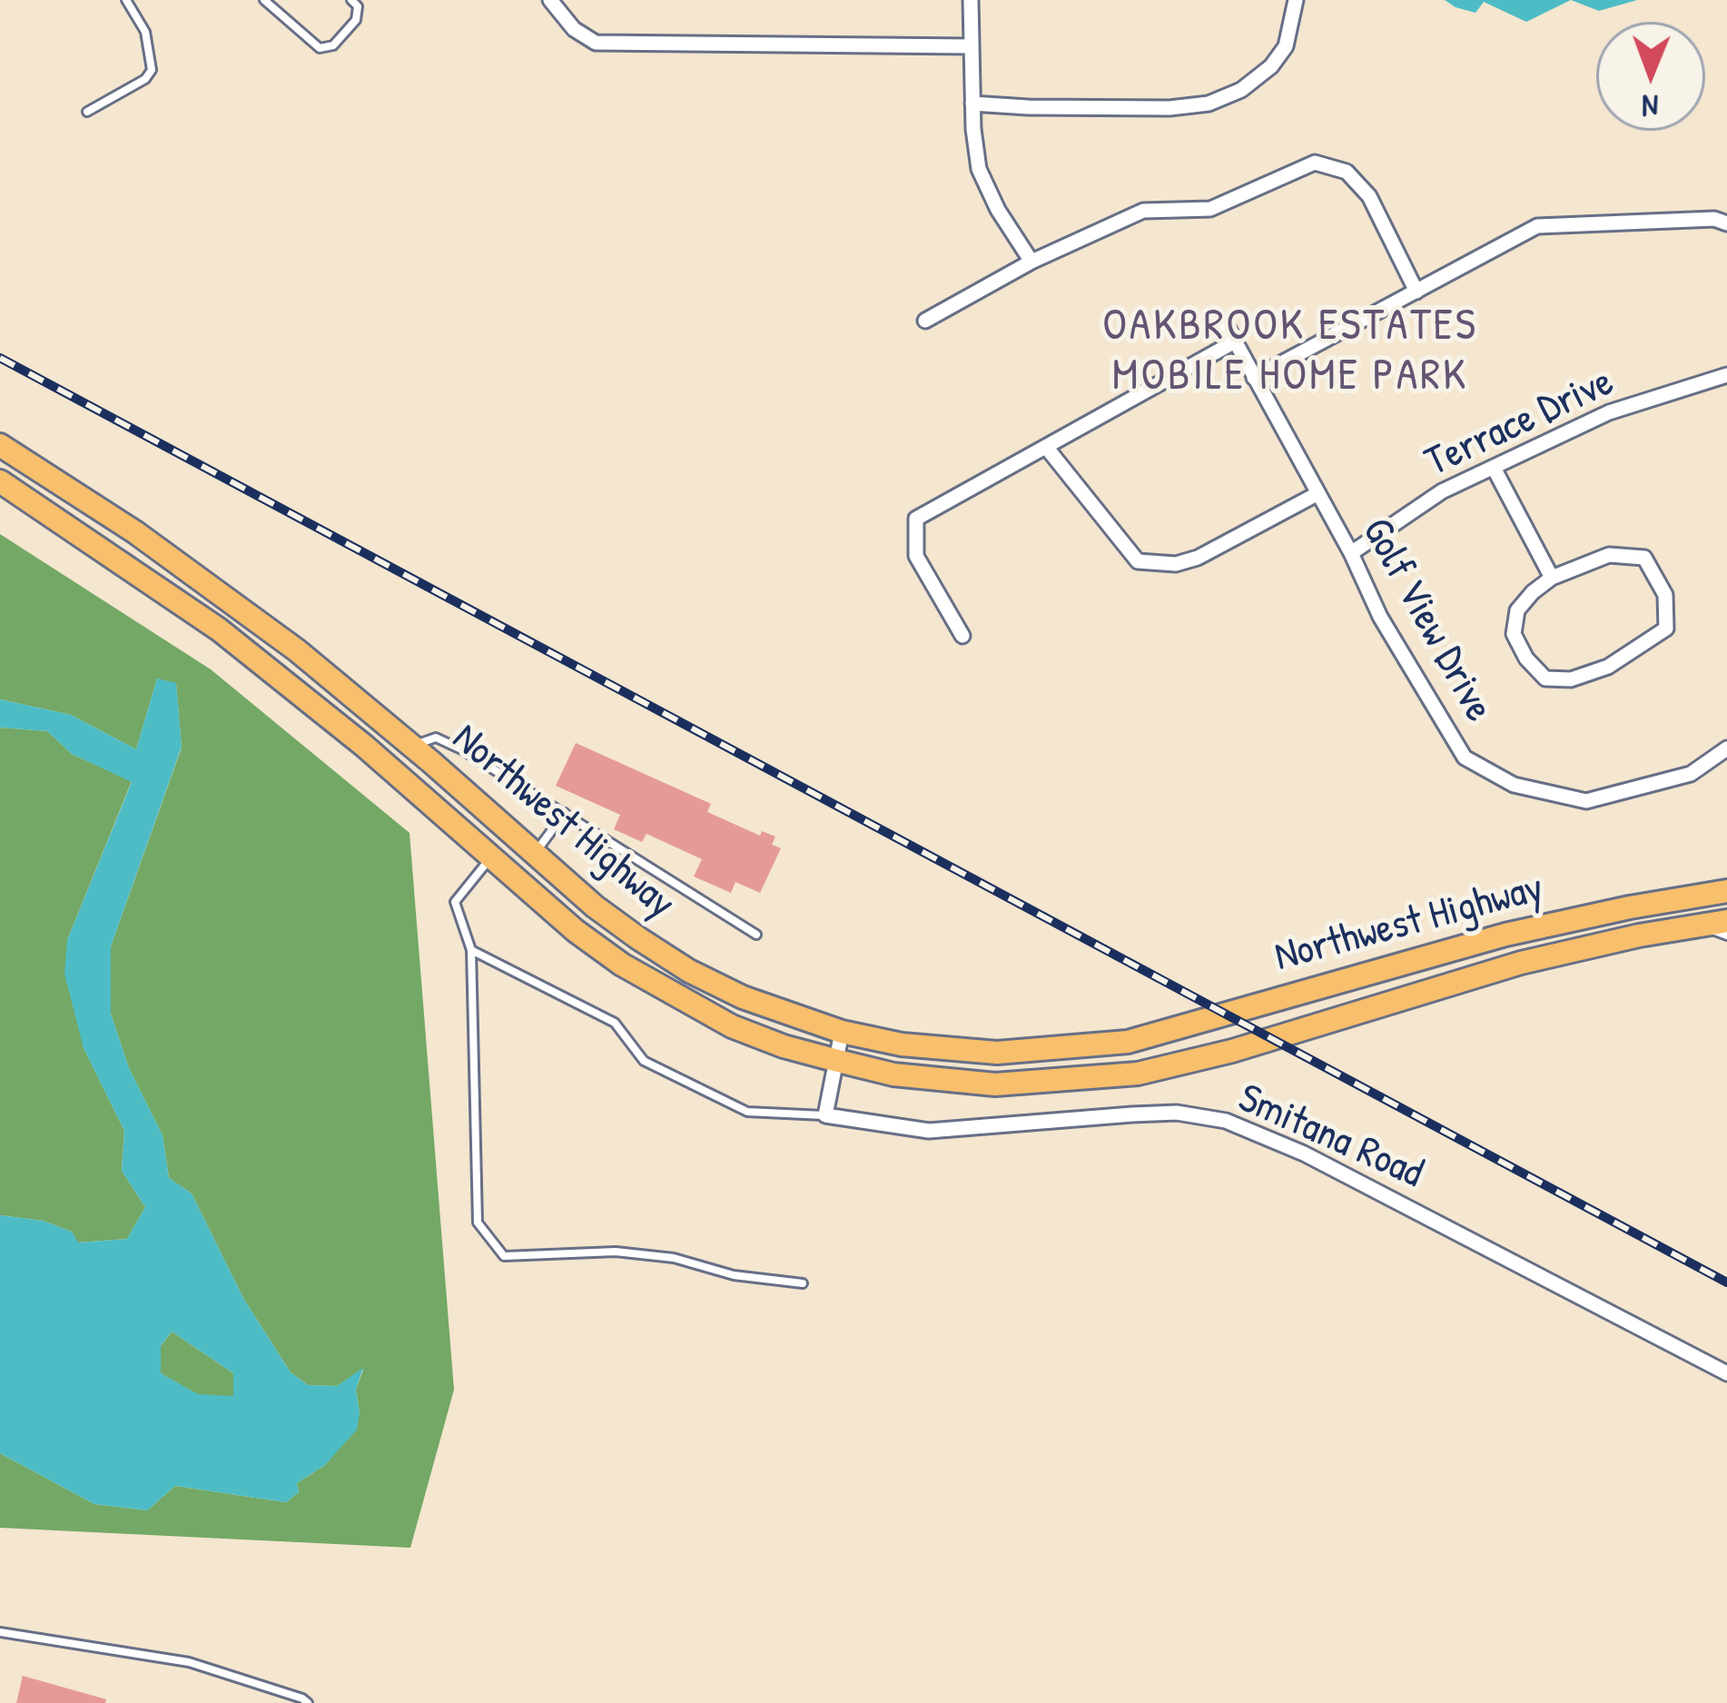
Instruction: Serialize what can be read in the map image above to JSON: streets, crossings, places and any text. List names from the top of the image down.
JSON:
{
  "streets": {
    "main road": ["Northwest Highway"],
    "street": ["Terrace Drive", "Golf View Drive", "Smitana Road"]
  },
  "crossings": [
    ["Terrace Drive", "Golf View Drive"]
  ],
  "districts": ["OAKBROOK ESTATES MOBILE HOME PARK"],
  "north": "bottom"
}
